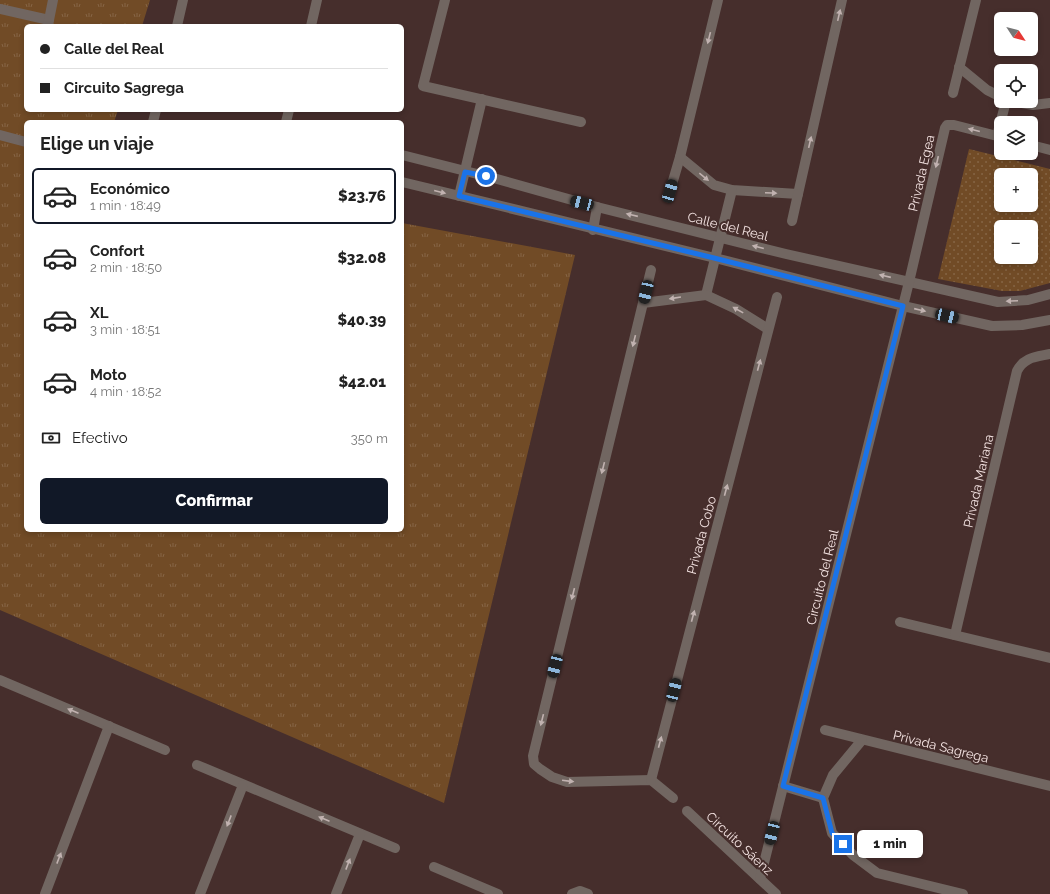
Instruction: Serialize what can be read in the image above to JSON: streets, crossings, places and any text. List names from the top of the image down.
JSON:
{
  "streets": {
    "street": [
      "Privada Egea",
      "Calle del Real",
      "Privada Mariana",
      "Privada Cobo",
      "Circuito del Real",
      "Privada Sagrega",
      "Circuito Sáenz"
    ]
  },
  "crossings": [
    ["Privada Egea", "Calle del Real"],
    ["Privada Egea", "Circuito del Real"],
    ["Calle del Real", "Circuito del Real"],
    ["Circuito del Real", "Circuito Sáenz"]
  ],
  "one_way": ["Privada Egea", "Privada Cobo"],
  "north": "bottom right",
  "page": {
    "map_buttons": ["+", "−"],
    "banner": ["Calle del Real", "Circuito Sagrega"],
    "heading": "Elige un viaje",
    "list": [
      {
        "name": "Económico",
        "note": "1 min · 18:49",
        "value": "$23.76"
      },
      {
        "name": "Confort",
        "note": "2 min · 18:50",
        "value": "$32.08"
      },
      {
        "name": "XL",
        "note": "3 min · 18:51",
        "value": "$40.39"
      },
      {
        "name": "Moto",
        "note": "4 min · 18:52",
        "value": "$42.01"
      }
    ],
    "pay": ["Efectivo", "350 m"],
    "buttons": "Confirmar",
    "bubble": "1 min"
  }
}
